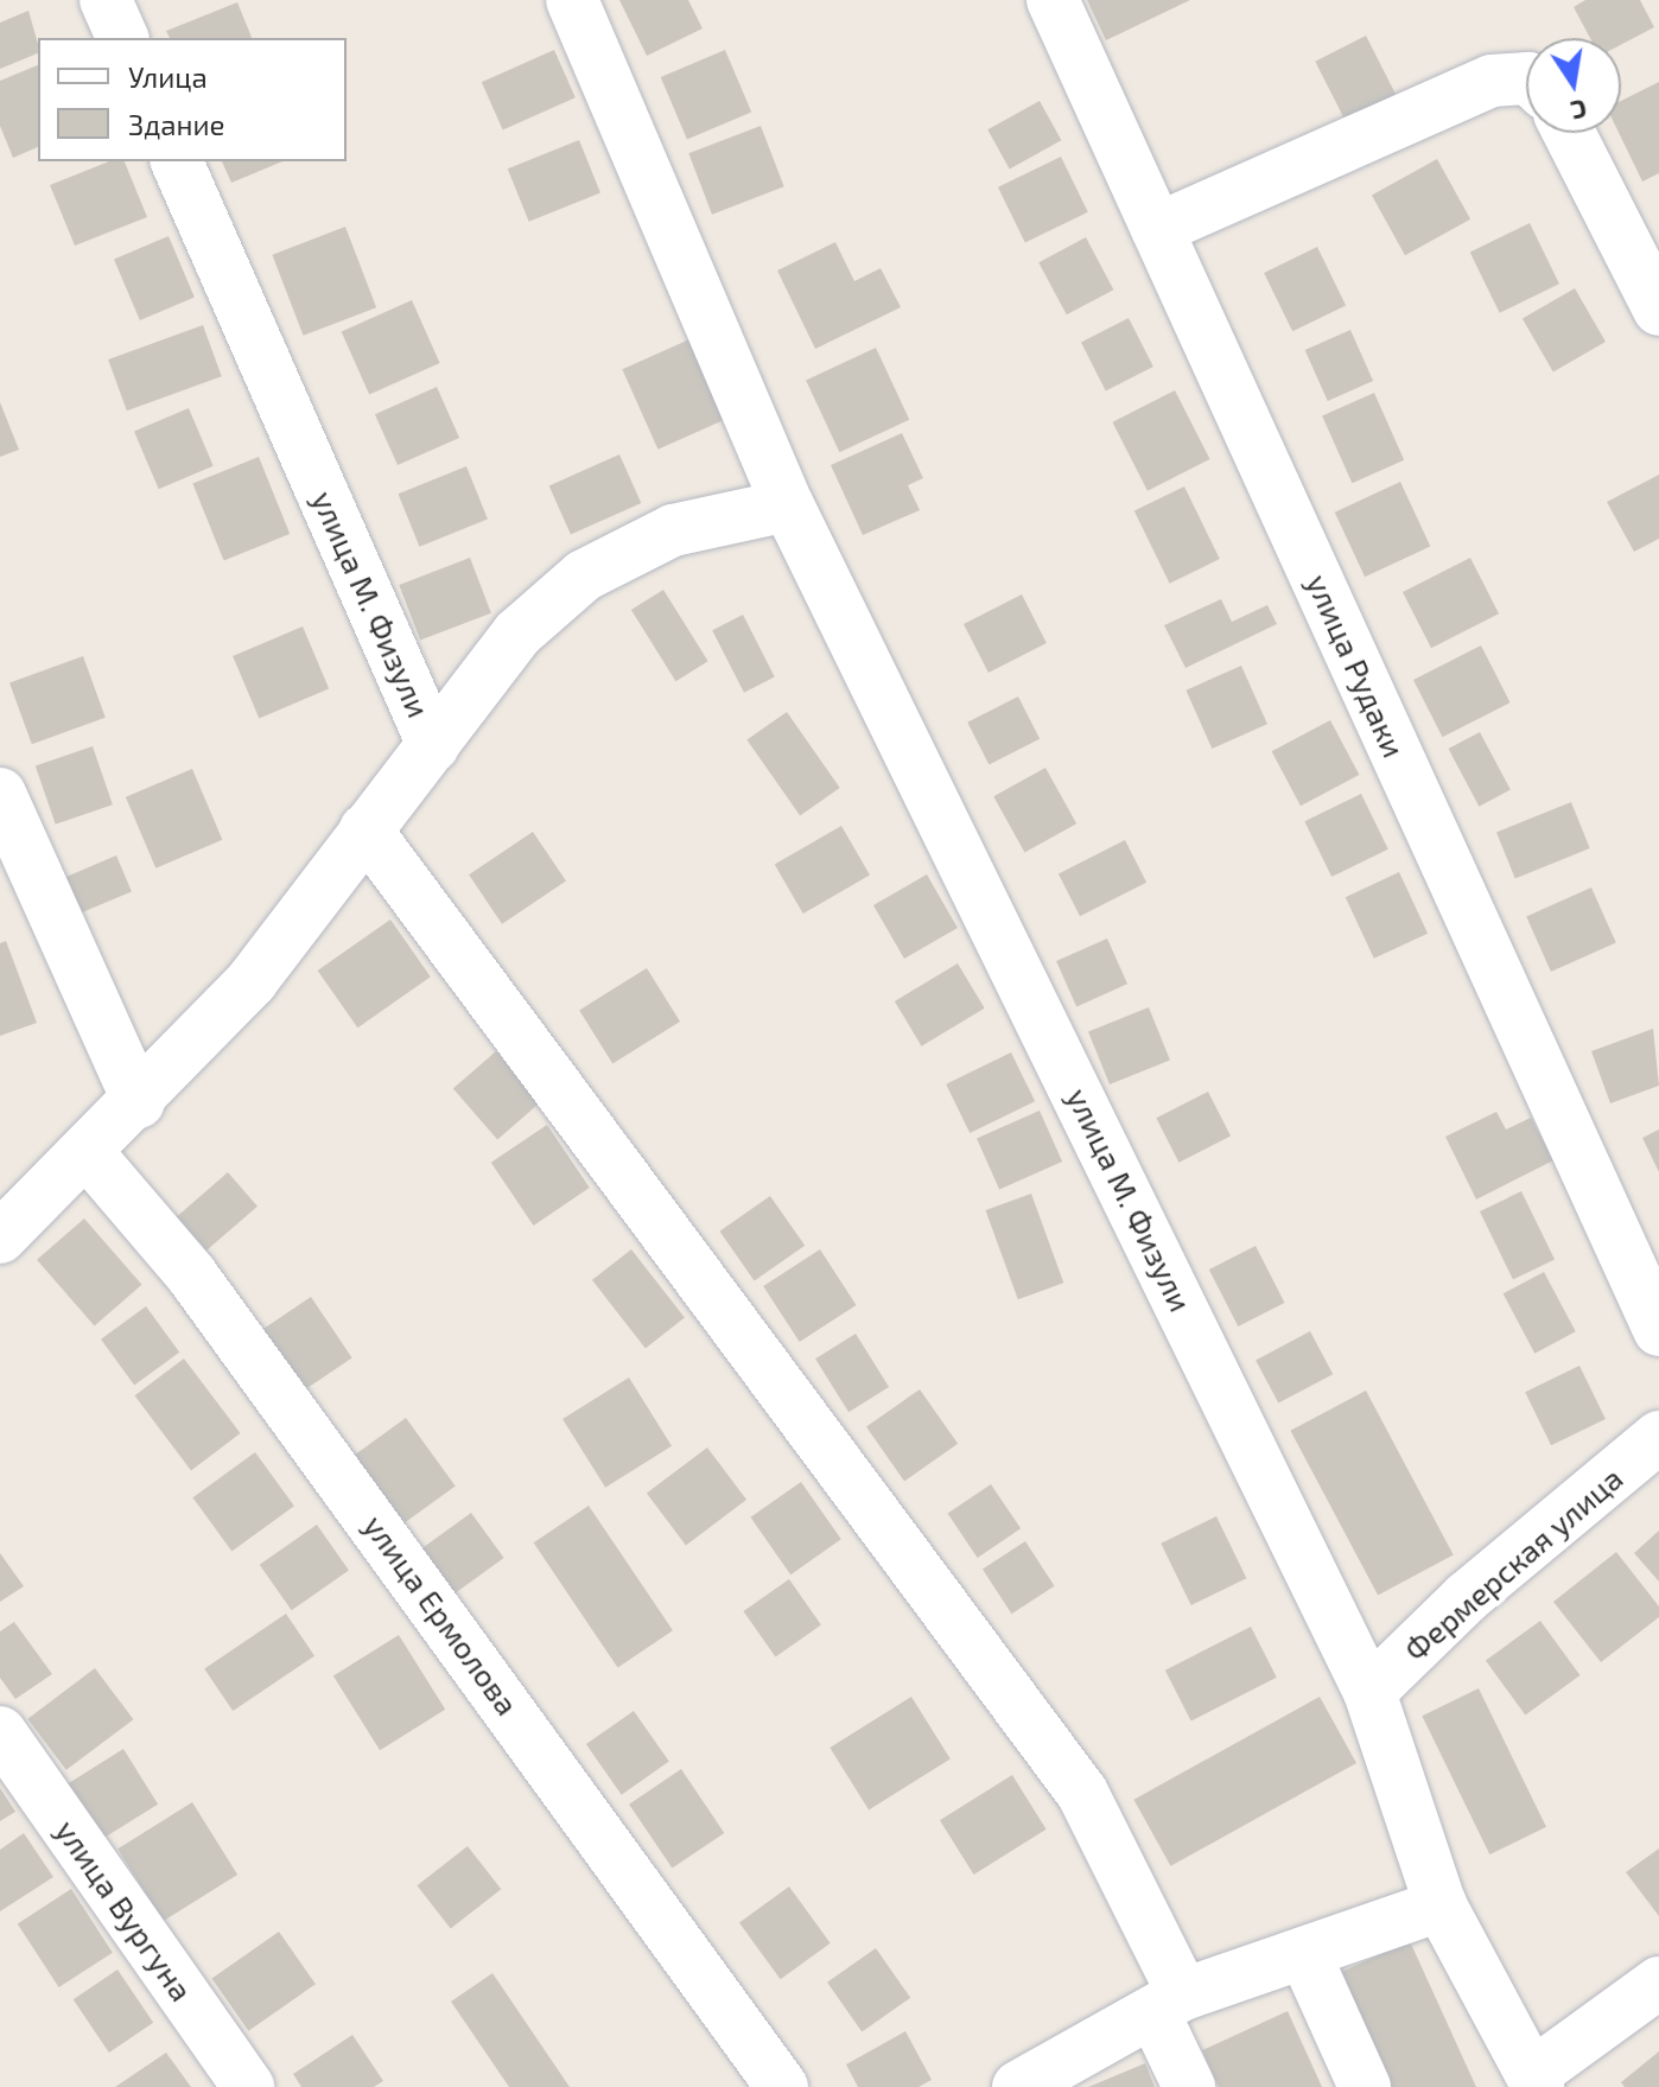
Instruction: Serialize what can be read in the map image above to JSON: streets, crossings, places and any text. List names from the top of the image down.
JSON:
{
  "streets": {
    "street": [
      "улица М. Физули",
      "улица Рудаки",
      "Фермерская улица",
      "улица Ермолова",
      "улица Вургуна"
    ]
  },
  "crossings": [
    ["улица М. Физули", "Фермерская улица"]
  ],
  "legend": ["Улица", "Здание"],
  "north": "bottom"
}
